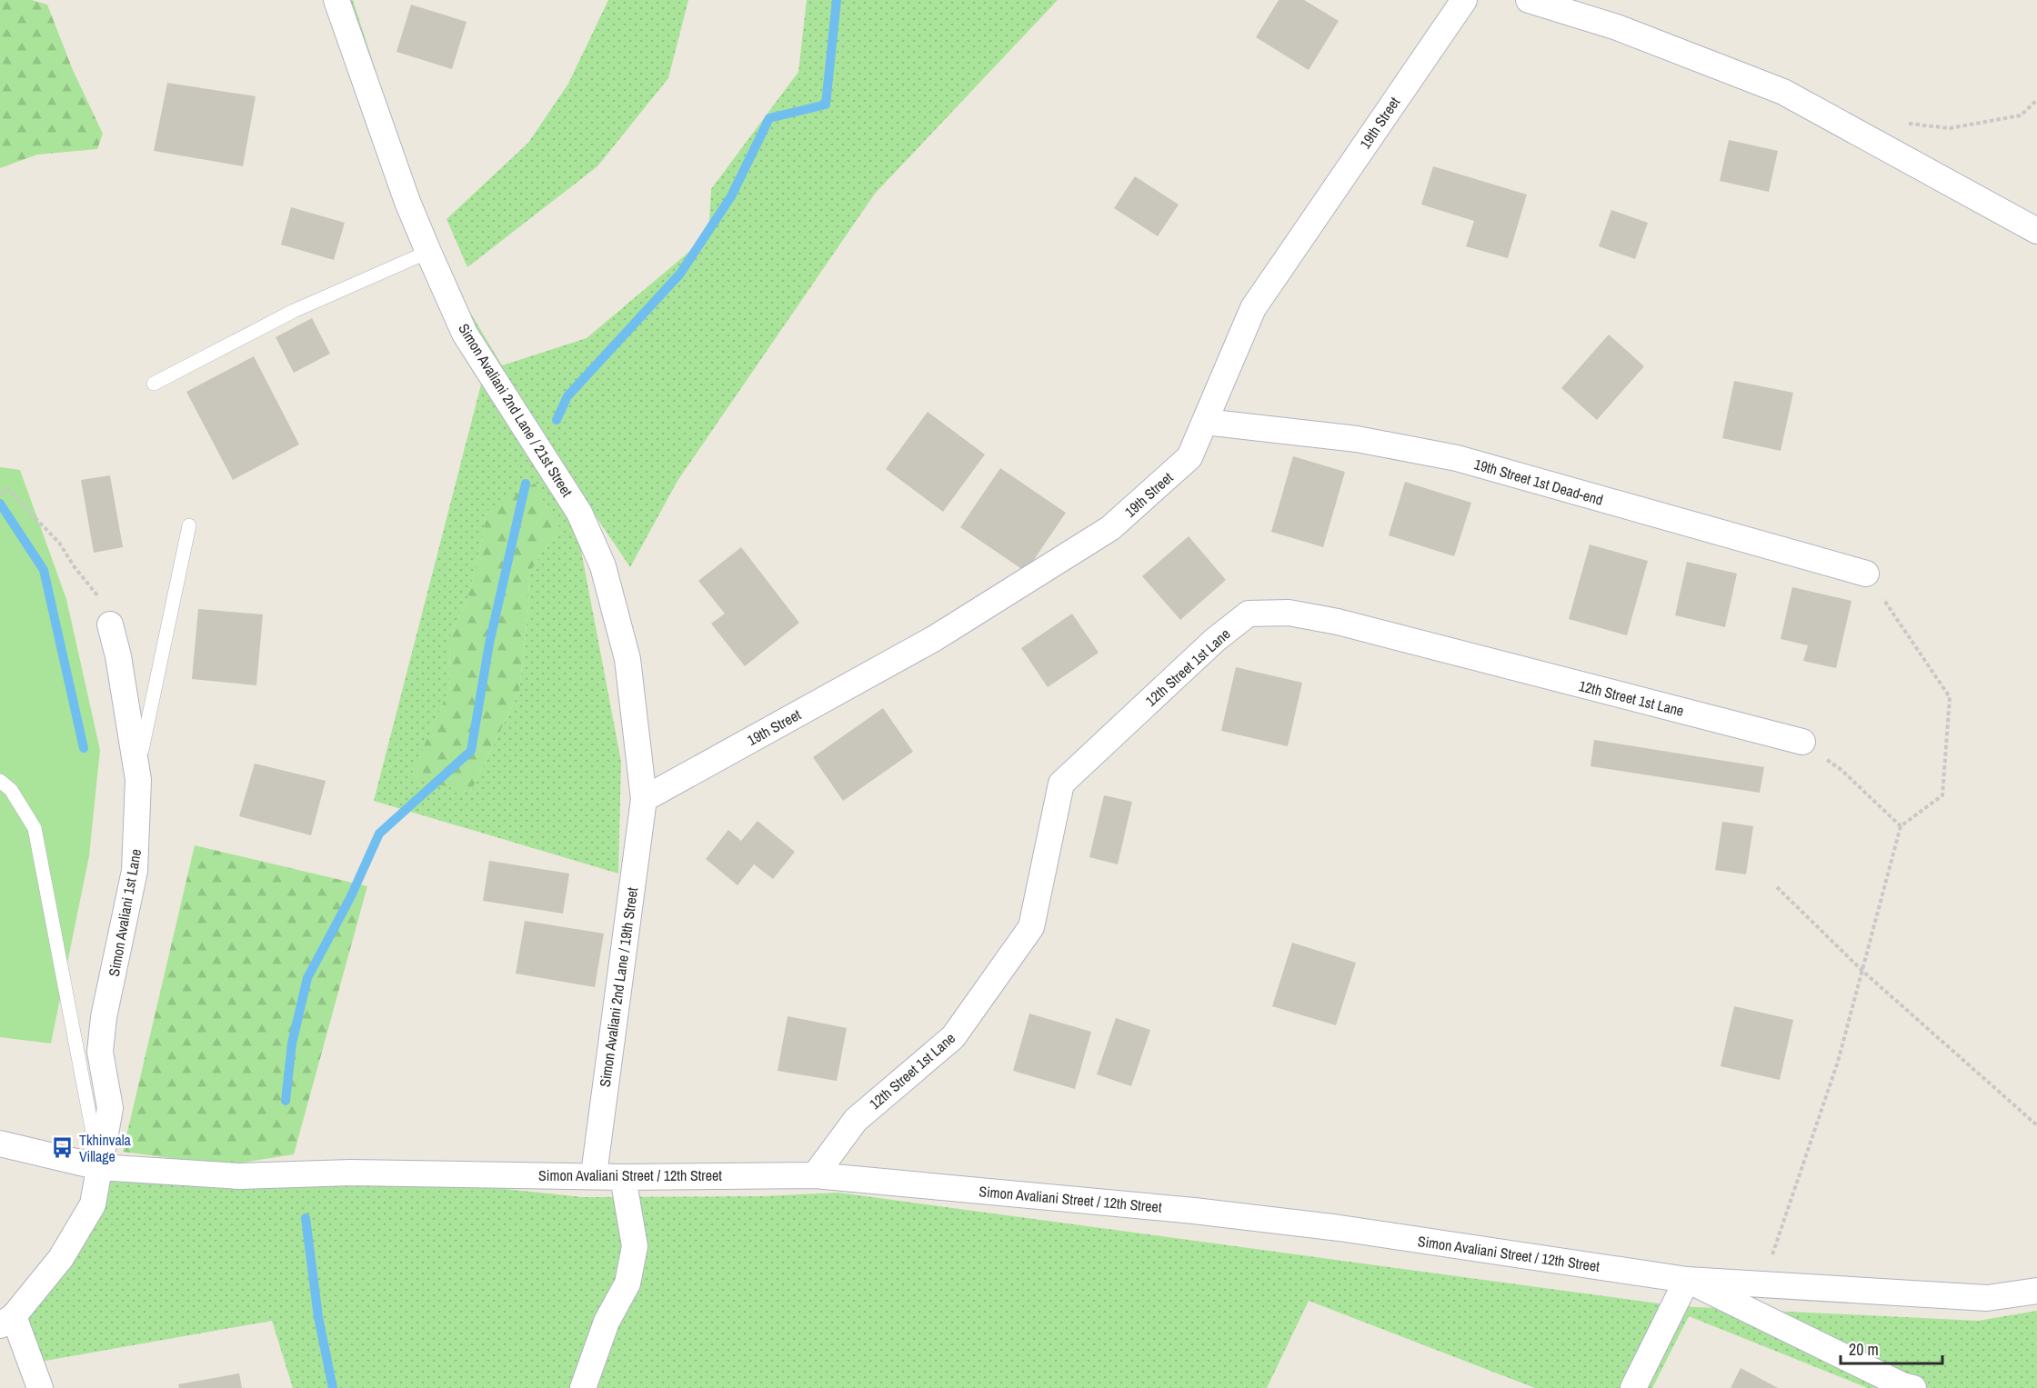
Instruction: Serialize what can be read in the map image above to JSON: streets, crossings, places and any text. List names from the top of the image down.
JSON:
{
  "streets": {
    "street": [
      "19th Street",
      "Simon Avaliani 2nd Lane / 21st Street",
      "19th Street 1st Dead-end",
      "12th Street 1st Lane",
      "Simon Avaliani 1st Lane",
      "Simon Avaliani 2nd Lane / 19th Street",
      "Simon Avaliani Street / 12th Street"
    ]
  },
  "crossings": [
    ["19th Street", "Simon Avaliani 2nd Lane / 21st Street"],
    ["19th Street", "19th Street 1st Dead-end"],
    ["19th Street", "Simon Avaliani 2nd Lane / 19th Street"],
    ["Simon Avaliani 2nd Lane / 21st Street", "Simon Avaliani 2nd Lane / 19th Street"],
    ["12th Street 1st Lane", "Simon Avaliani Street / 12th Street"],
    ["Simon Avaliani 1st Lane", "Simon Avaliani Street / 12th Street"],
    ["Simon Avaliani 2nd Lane / 19th Street", "Simon Avaliani Street / 12th Street"]
  ],
  "places": {
    "bus stop": ["Tkhinvala Village"]
  },
  "scale_bar": "20 m"
}
